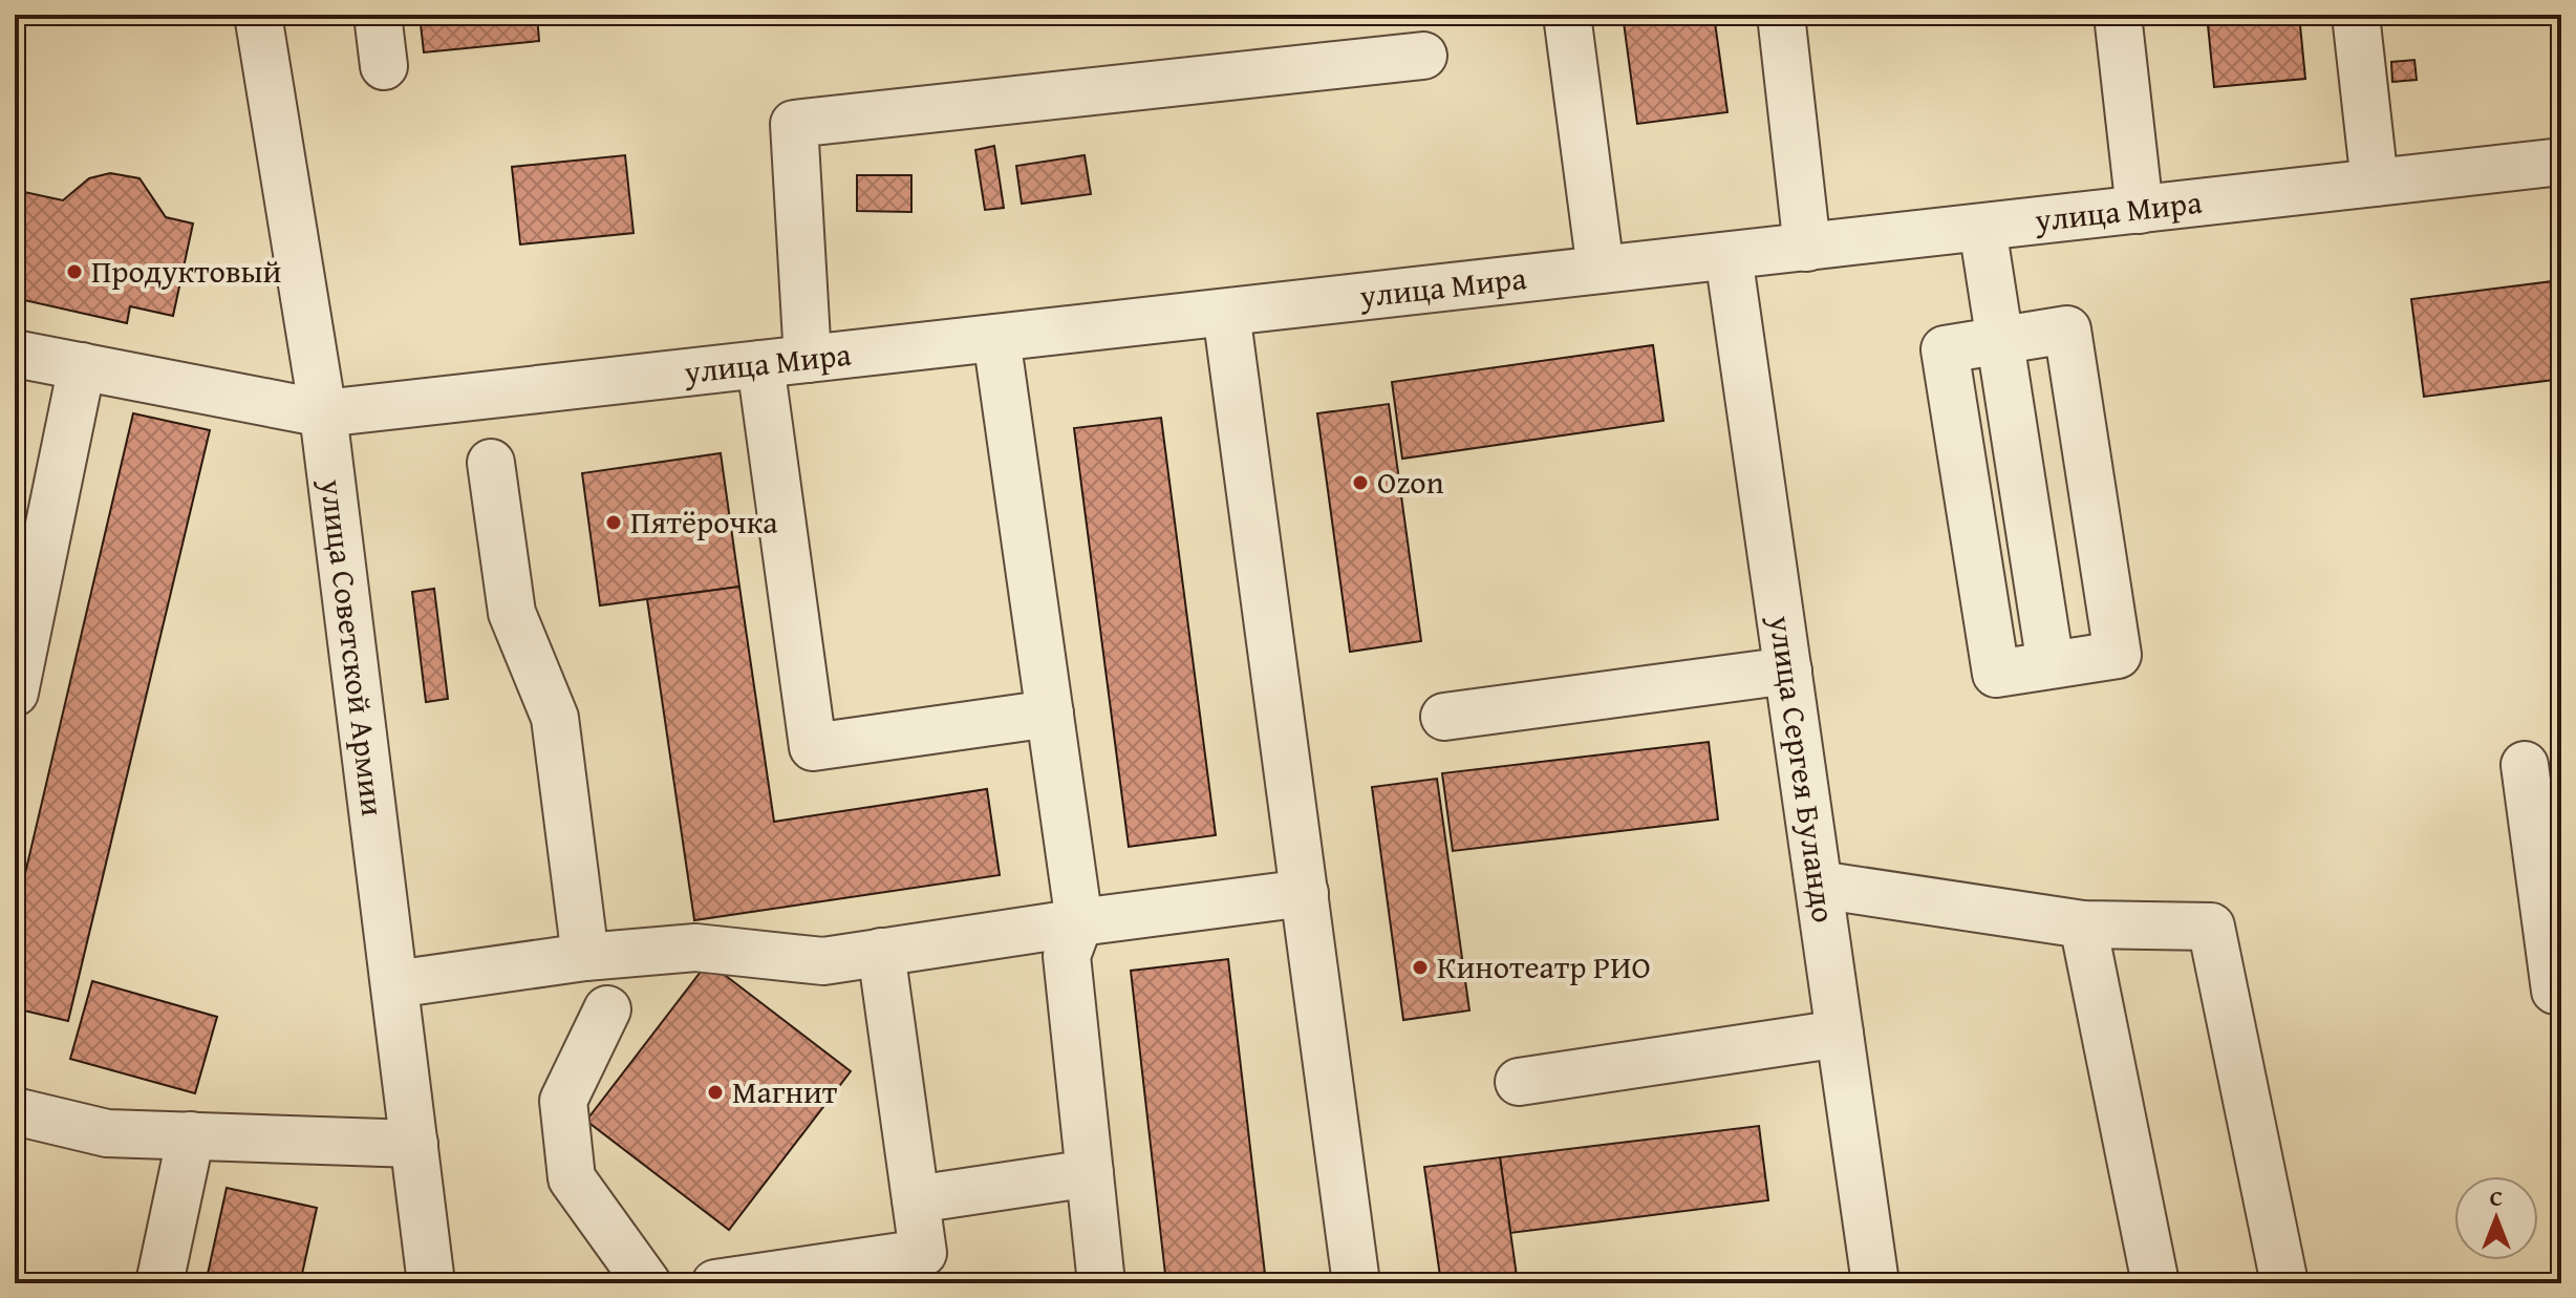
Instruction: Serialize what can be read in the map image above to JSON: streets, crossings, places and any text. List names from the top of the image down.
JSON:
{
  "streets": {
    "street": ["улица Мира", "улица Советской Армии", "улица Сергея Буландо"]
  },
  "crossings": [
    ["улица Мира", "улица Советской Армии"],
    ["улица Мира", "улица Сергея Буландо"]
  ],
  "places": [
    "Продуктовый",
    "Ozon",
    "Пятёрочка",
    "Кинотеатр РИО",
    "Магнит"
  ],
  "north": "top"
}
